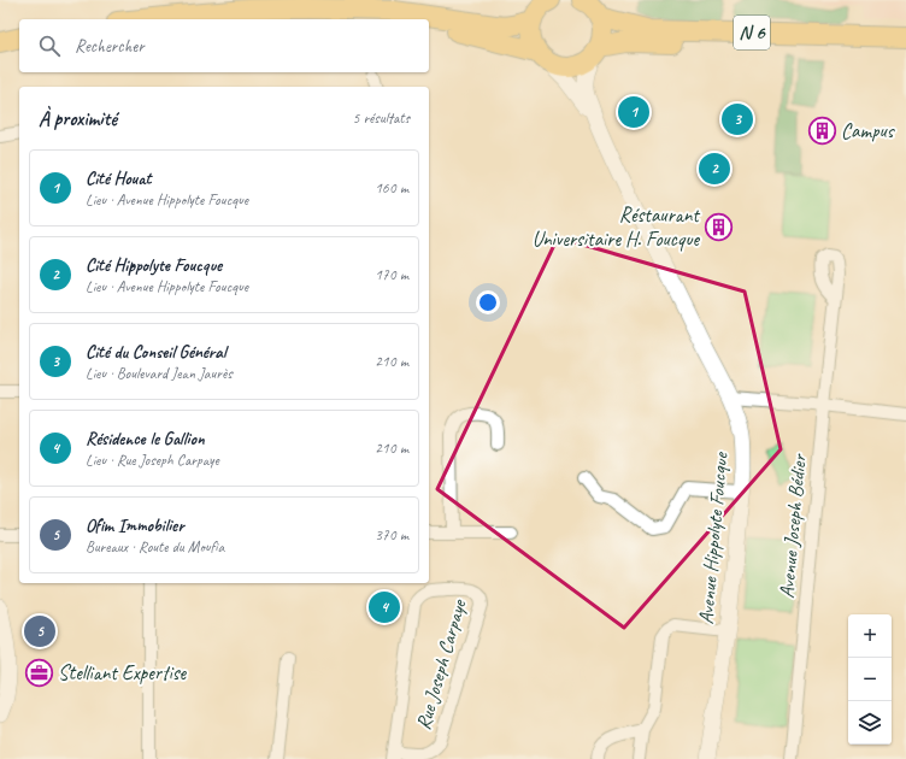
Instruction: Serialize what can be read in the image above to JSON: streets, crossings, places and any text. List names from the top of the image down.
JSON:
{
  "streets": {
    "main road": ["N 6"],
    "street": ["Avenue Joseph Bédier", "Avenue Hippolyte Foucque", "Rue Joseph Carpaye"]
  },
  "crossings": [
    ["N 6", "Avenue Hippolyte Foucque"]
  ],
  "places": {
    "building": ["Campus", "Réstaurant Universitaire H. Foucque"],
    "office": ["Stelliant Expertise"]
  },
  "page": {
    "search": "Rechercher",
    "heading": ["À proximité", "5 résultats"],
    "pins": [
      "1",
      "3",
      "2",
      "4",
      "5"
    ],
    "list": [
      {
        "mark": "1",
        "name": "Cité Houat",
        "note": "Lieu · Avenue Hippolyte Foucque",
        "value": "160 m"
      },
      {
        "mark": "2",
        "name": "Cité Hippolyte Foucque",
        "note": "Lieu · Avenue Hippolyte Foucque",
        "value": "170 m"
      },
      {
        "mark": "3",
        "name": "Cité du Conseil Général",
        "note": "Lieu · Boulevard Jean Jaurès",
        "value": "210 m"
      },
      {
        "mark": "4",
        "name": "Résidence le Gallion",
        "note": "Lieu · Rue Joseph Carpaye",
        "value": "210 m"
      },
      {
        "mark": "5",
        "name": "Ofim Immobilier",
        "note": "Bureaux · Route du Moufia",
        "value": "370 m"
      }
    ],
    "map_buttons": ["+", "−"]
  }
}
